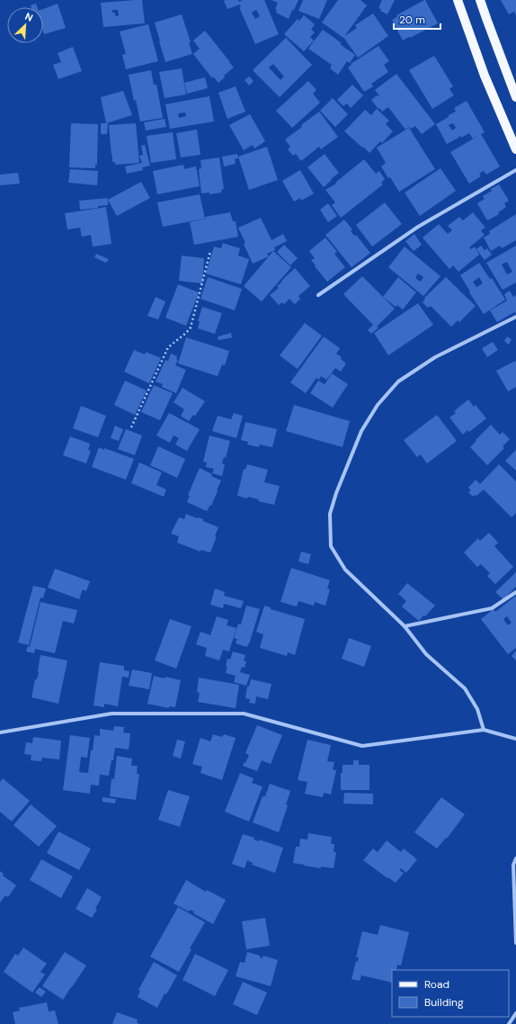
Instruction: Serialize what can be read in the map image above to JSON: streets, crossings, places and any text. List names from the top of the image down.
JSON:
{
  "legend": ["Road", "Building"],
  "scale_bar": "20 m",
  "north": "top right"
}
